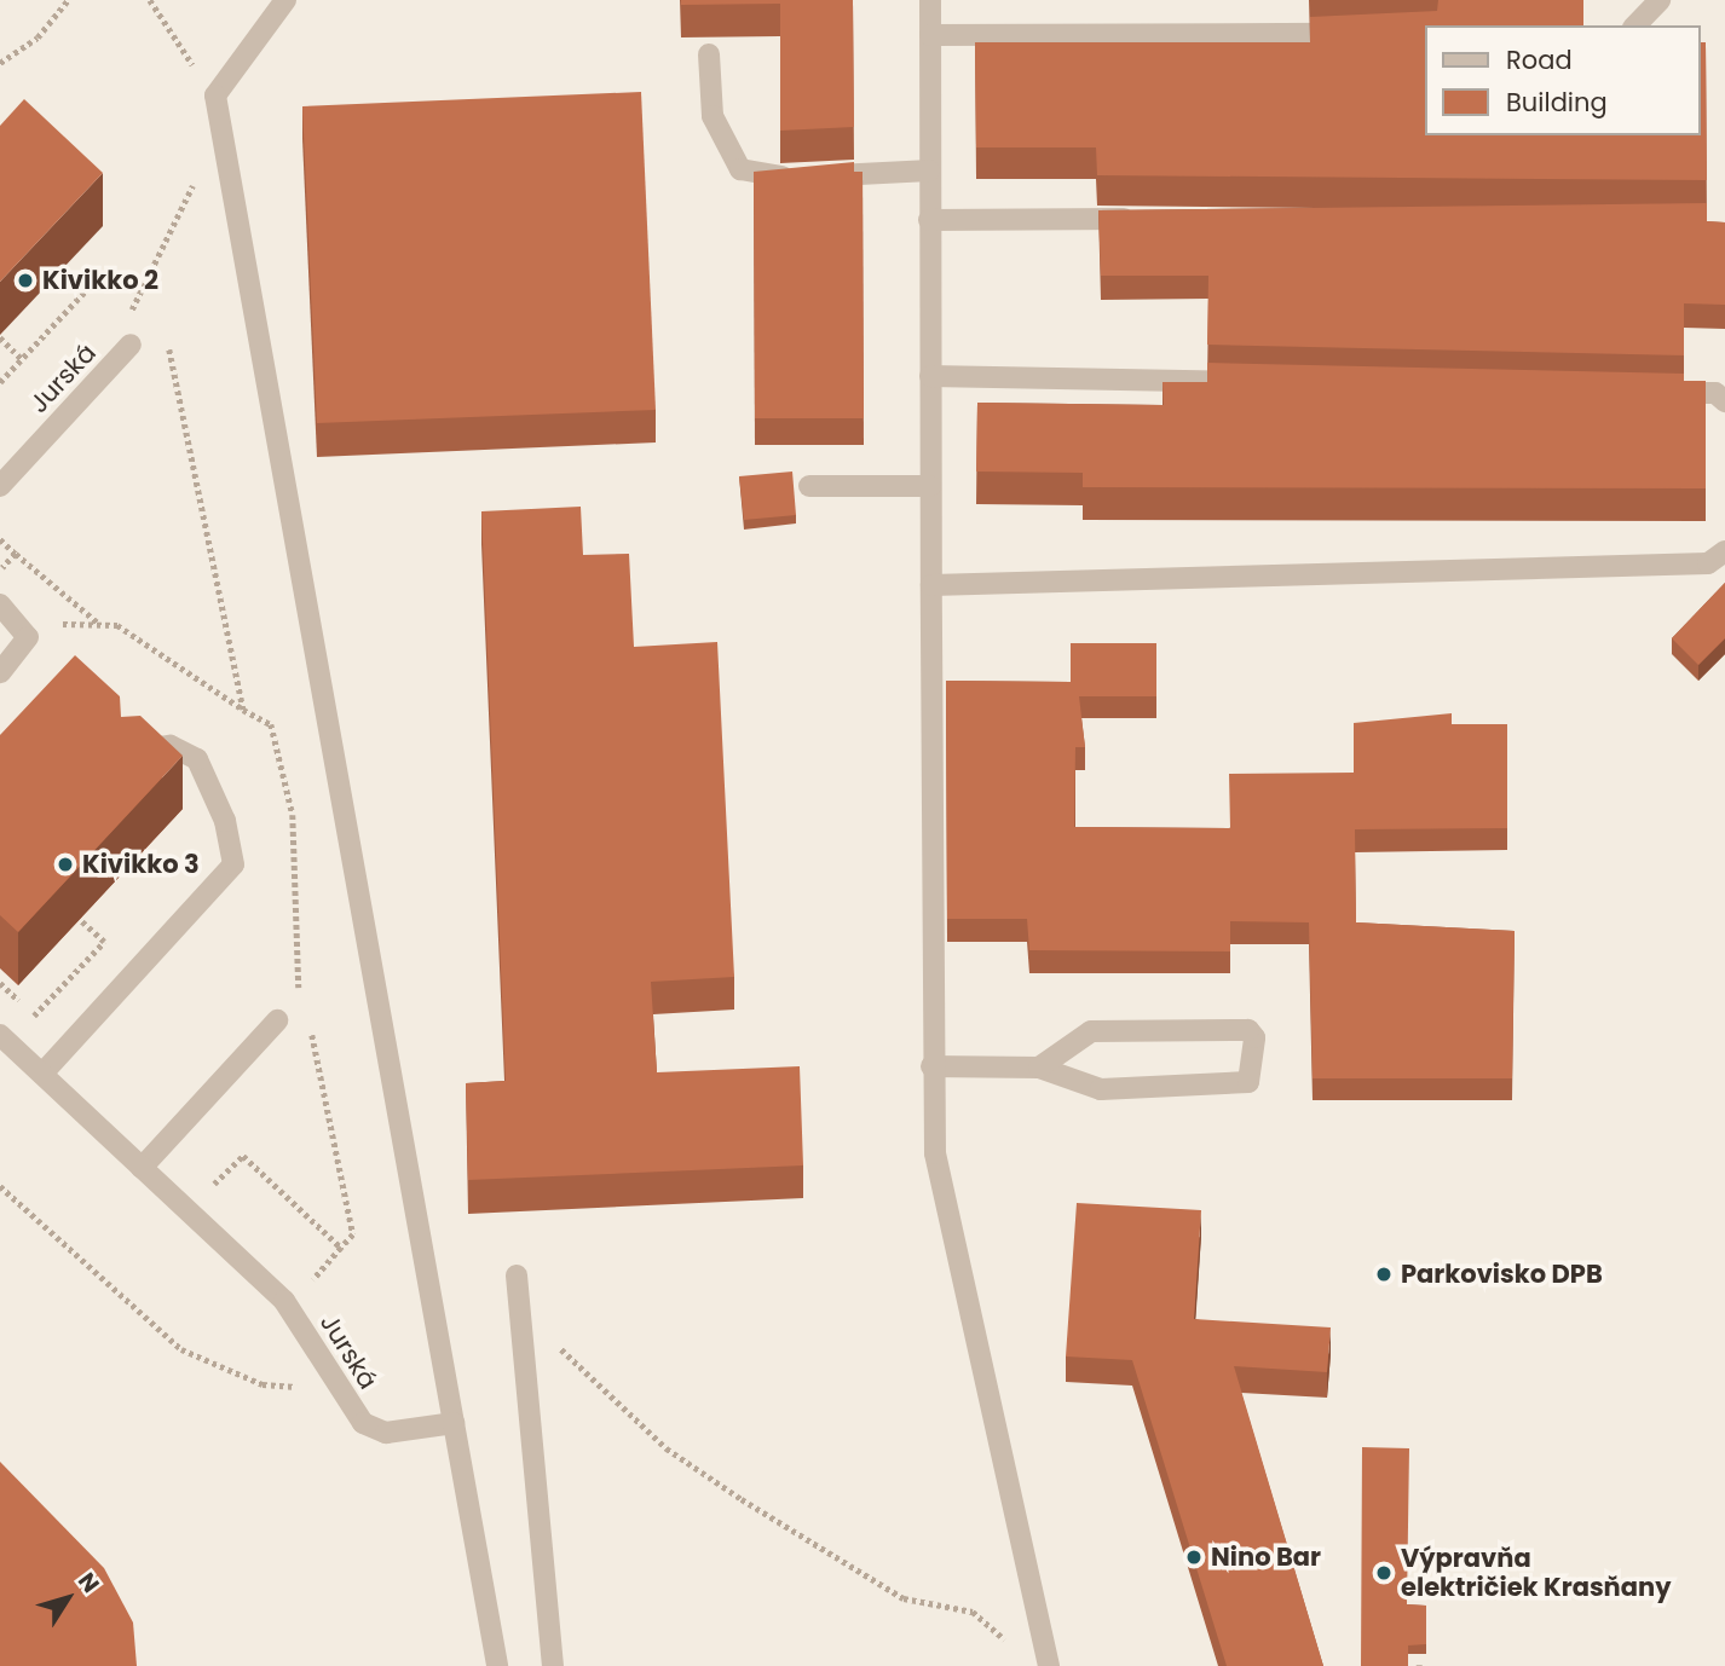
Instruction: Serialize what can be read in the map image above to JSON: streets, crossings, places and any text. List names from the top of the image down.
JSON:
{
  "streets": {
    "street": ["Jurská"]
  },
  "places": [
    "Kivikko 2",
    "Kivikko 3",
    "Parkovisko DPB",
    "Nino Bar",
    "Výpravňa električiek Krasňany"
  ],
  "legend": ["Road", "Building"],
  "north": "top right"
}
